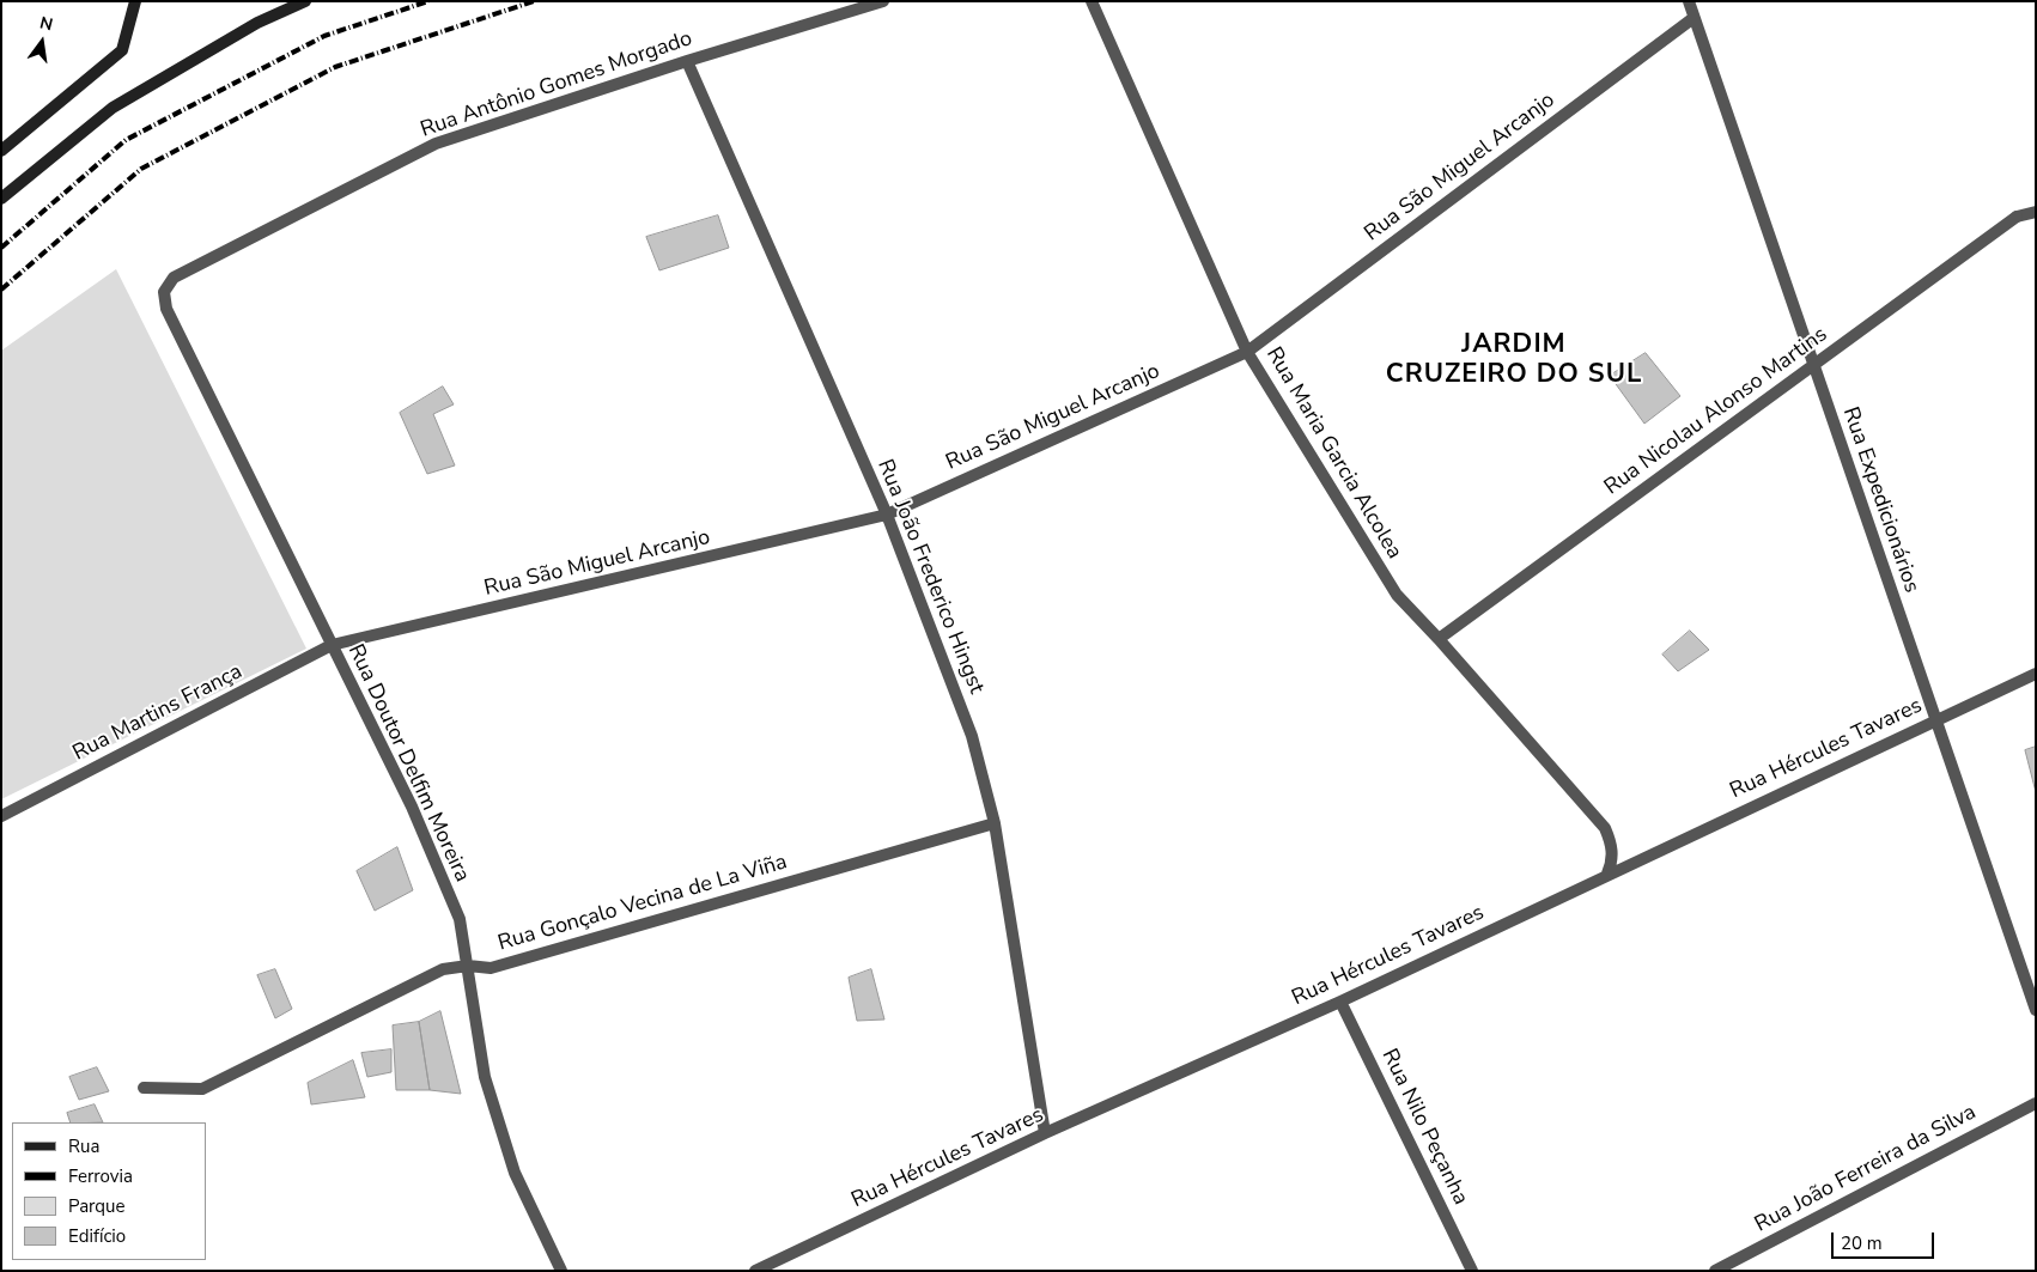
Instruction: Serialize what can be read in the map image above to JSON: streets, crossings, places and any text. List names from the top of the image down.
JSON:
{
  "streets": {
    "street": [
      "Rua Antônio Gomes Morgado",
      "Rua São Miguel Arcanjo",
      "Rua Nicolau Alonso Martins",
      "Rua Maria Garcia Alcolea",
      "Rua Expedicionários",
      "Rua João Frederico Hingst",
      "Rua Martins França",
      "Rua Hércules Tavares",
      "Rua Doutor Delfim Moreira",
      "Rua Gonçalo Vecina de La Viña",
      "Rua Nilo Peçanha",
      "Rua João Ferreira da Silva"
    ]
  },
  "crossings": [
    ["Rua Antônio Gomes Morgado", "Rua João Frederico Hingst"],
    ["Rua Antônio Gomes Morgado", "Rua Doutor Delfim Moreira"],
    ["Rua São Miguel Arcanjo", "Rua Maria Garcia Alcolea"],
    ["Rua São Miguel Arcanjo", "Rua Expedicionários"],
    ["Rua São Miguel Arcanjo", "Rua João Frederico Hingst"],
    ["Rua São Miguel Arcanjo", "Rua Martins França"],
    ["Rua São Miguel Arcanjo", "Rua Doutor Delfim Moreira"],
    ["Rua Nicolau Alonso Martins", "Rua Maria Garcia Alcolea"],
    ["Rua Nicolau Alonso Martins", "Rua Expedicionários"],
    ["Rua Maria Garcia Alcolea", "Rua Hércules Tavares"],
    ["Rua Expedicionários", "Rua Hércules Tavares"],
    ["Rua João Frederico Hingst", "Rua Hércules Tavares"],
    ["Rua João Frederico Hingst", "Rua Gonçalo Vecina de La Viña"],
    ["Rua Martins França", "Rua Doutor Delfim Moreira"],
    ["Rua Hércules Tavares", "Rua Nilo Peçanha"],
    ["Rua Doutor Delfim Moreira", "Rua Gonçalo Vecina de La Viña"]
  ],
  "districts": ["JARDIM CRUZEIRO DO SUL"],
  "legend": [
    "Rua",
    "Ferrovia",
    "Parque",
    "Edifício"
  ],
  "scale_bar": "20 m",
  "north": "top"
}
